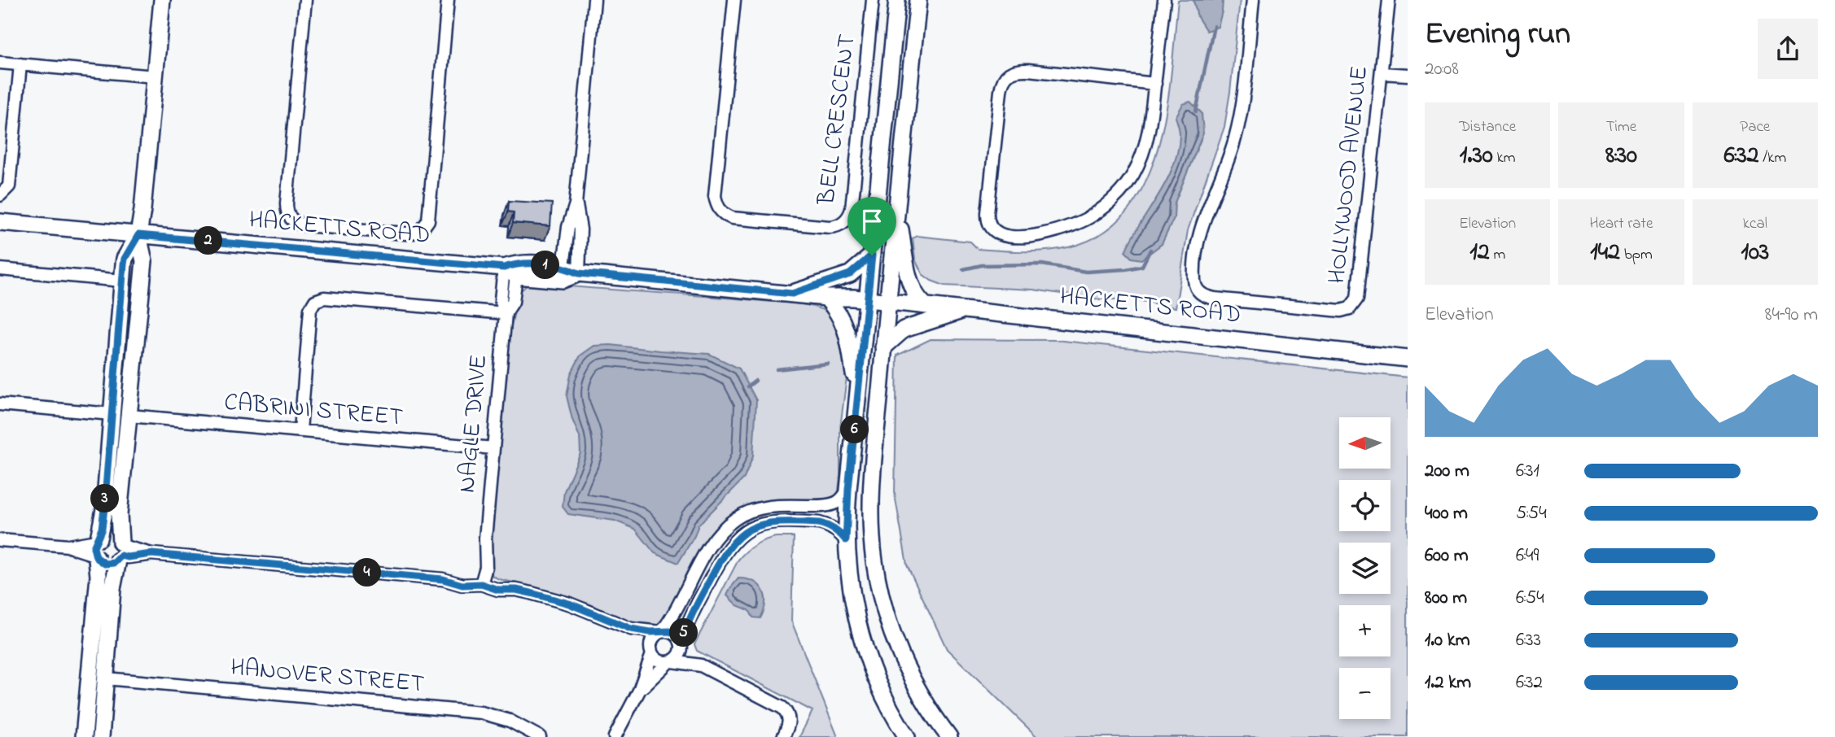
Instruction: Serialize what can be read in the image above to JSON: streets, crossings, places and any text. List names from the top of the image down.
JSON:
{
  "streets": {
    "street": [
      "BELL CRESCENT",
      "HOLLYWOOD AVENUE",
      "HACKETTS ROAD",
      "CABRINI STREET",
      "NAGLE DRIVE",
      "HANOVER STREET"
    ]
  },
  "crossings": [
    ["HACKETTS ROAD", "NAGLE DRIVE"],
    ["CABRINI STREET", "NAGLE DRIVE"]
  ],
  "north": "left",
  "page": {
    "heading": ["Evening run", "20:08"],
    "stats": [
      ["Distance", "1.30 km"],
      ["Time", "8:30"],
      ["Pace", "6:32 /km"],
      ["Elevation", "12 m"],
      ["Heart rate", "142 bpm"],
      ["kcal", "103"]
    ],
    "pins": [
      "2",
      "1",
      "6",
      "3",
      "4",
      "5"
    ],
    "chart": ["Elevation", "84–90 m"],
    "map_buttons": ["+", "−"],
    "list": [
      {
        "name": "200 m",
        "note": "6:31"
      },
      {
        "name": "400 m",
        "note": "5:54"
      },
      {
        "name": "600 m",
        "note": "6:49"
      },
      {
        "name": "800 m",
        "note": "6:54"
      },
      {
        "name": "1.0 km",
        "note": "6:33"
      },
      {
        "name": "1.2 km",
        "note": "6:32"
      }
    ]
  }
}
